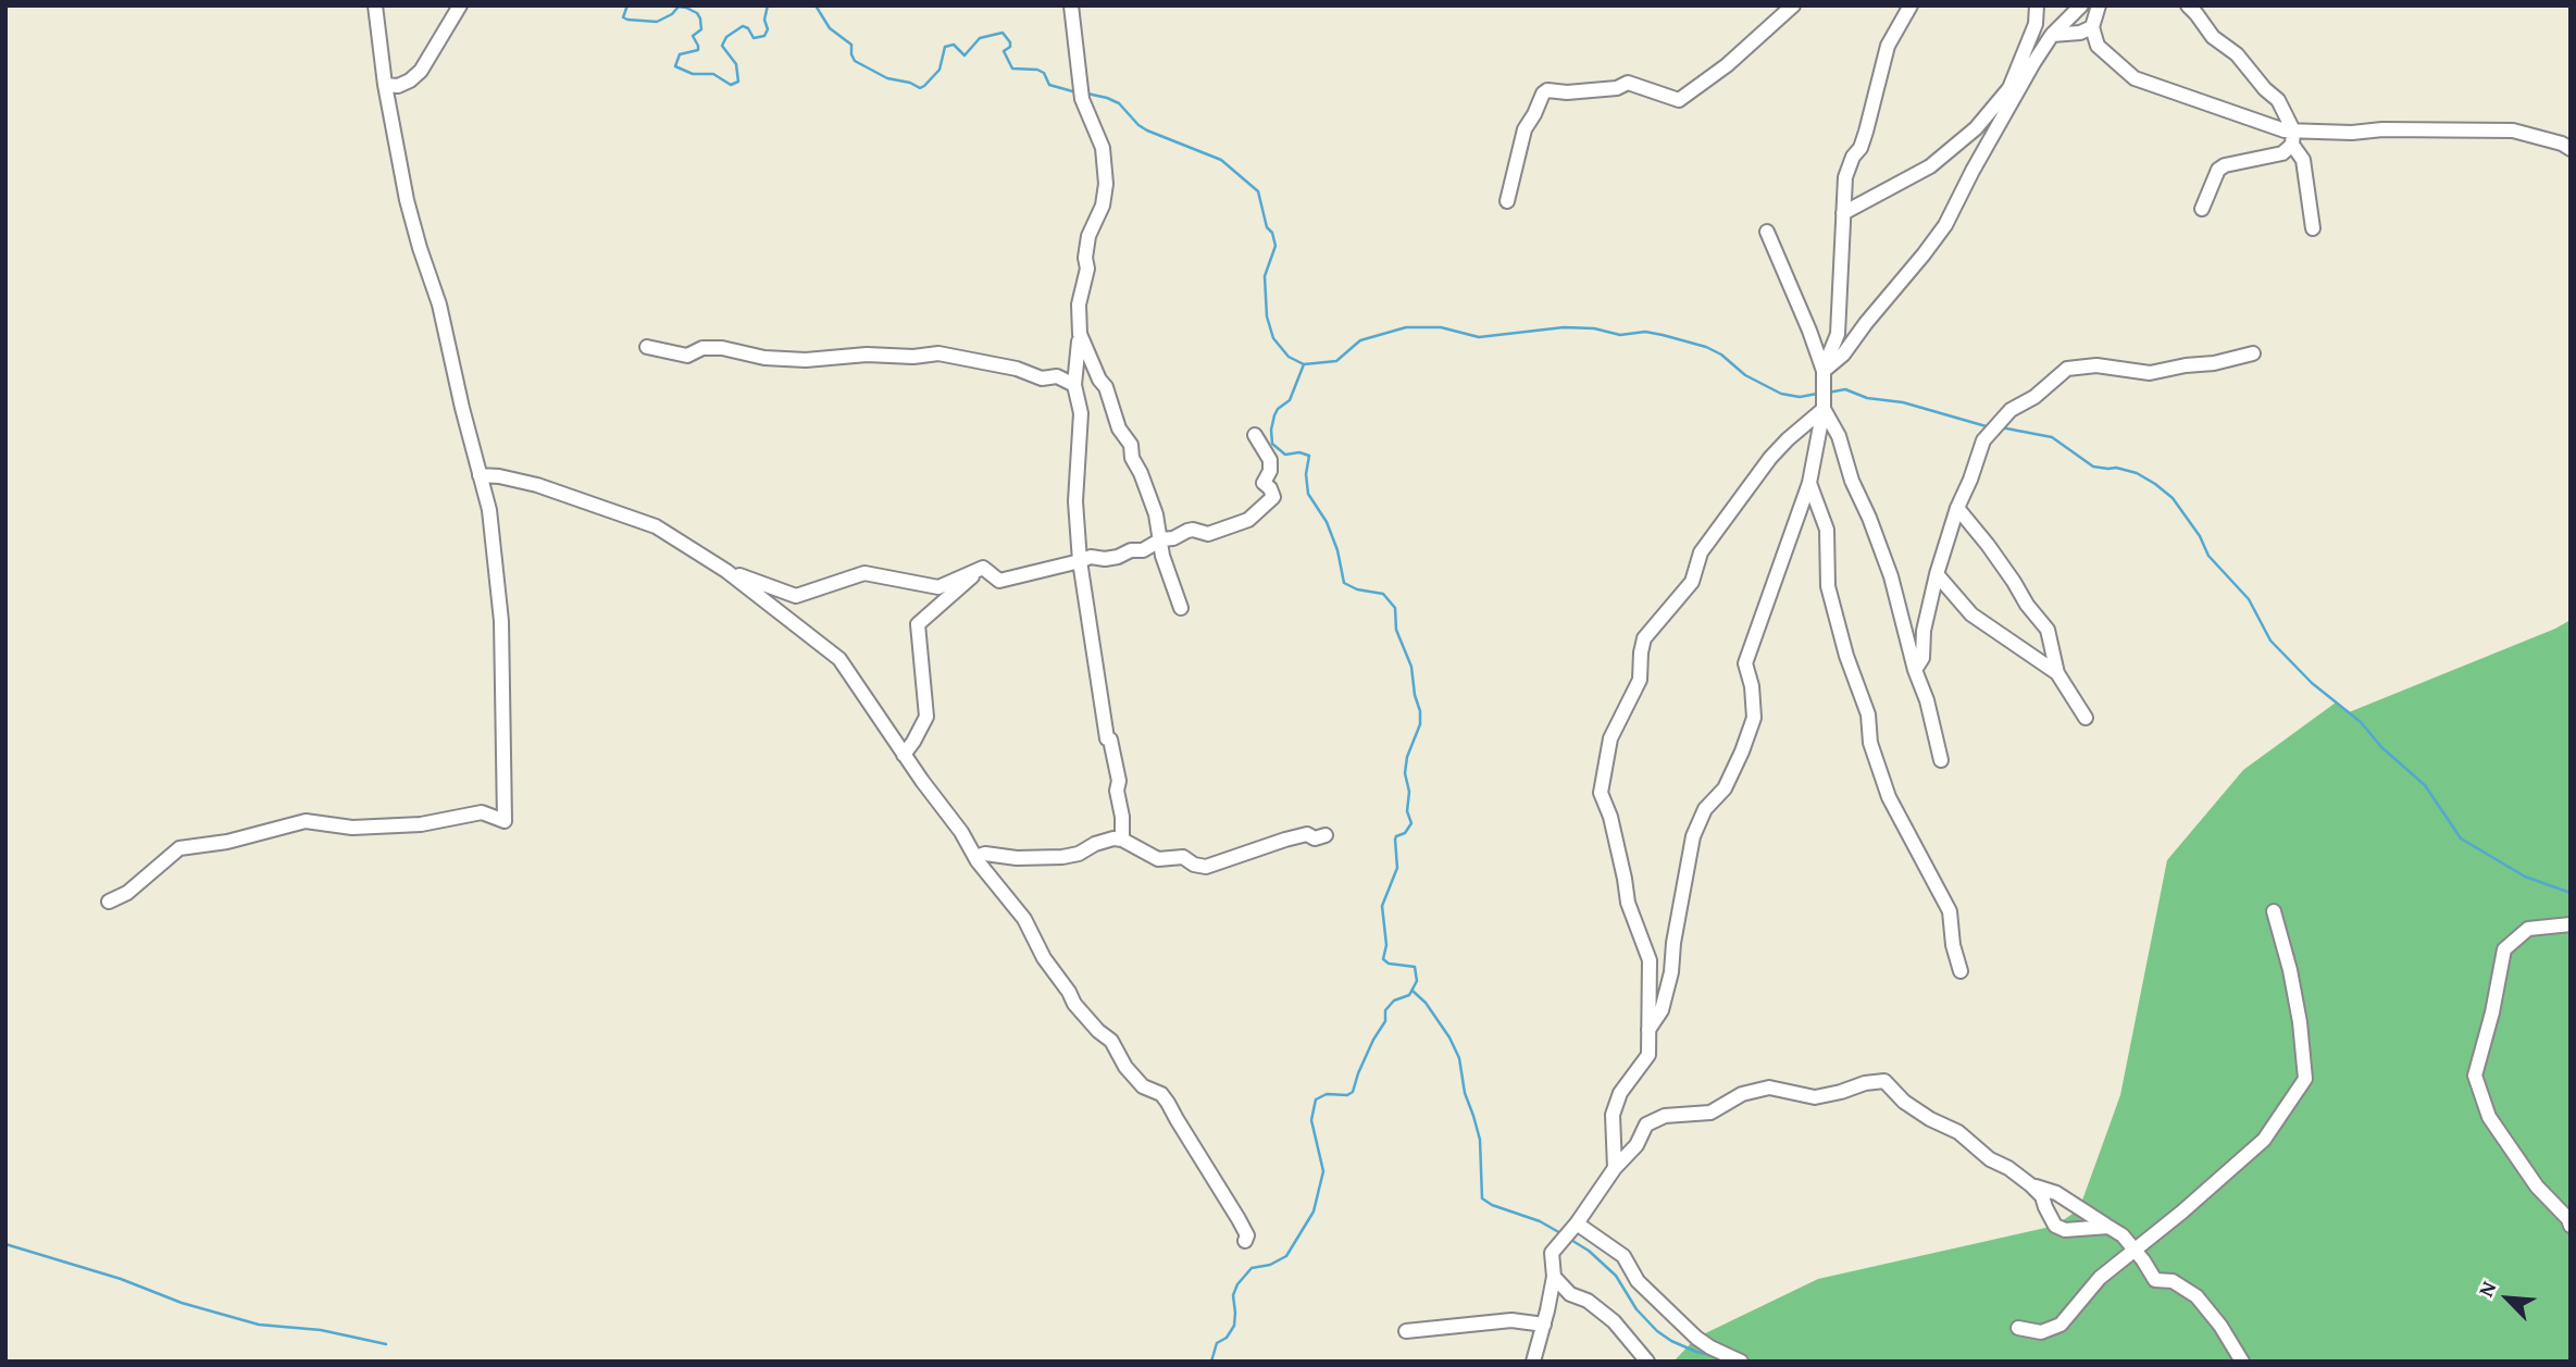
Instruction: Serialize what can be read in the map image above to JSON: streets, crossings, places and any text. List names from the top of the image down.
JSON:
{
  "north": "top left"
}
